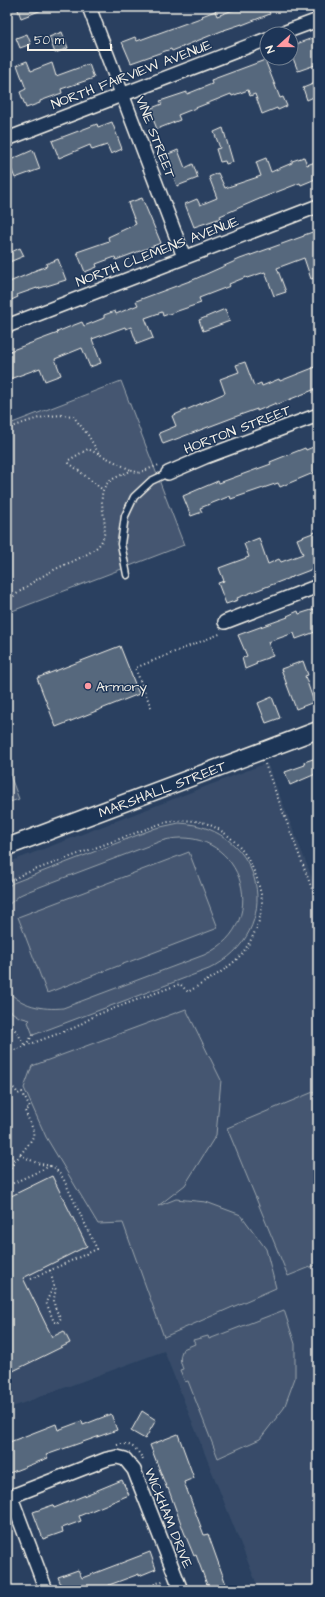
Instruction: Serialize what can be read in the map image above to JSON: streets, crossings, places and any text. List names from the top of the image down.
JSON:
{
  "streets": {
    "street": [
      "NORTH FAIRVIEW AVENUE",
      "VINE STREET",
      "NORTH CLEMENS AVENUE",
      "HORTON STREET",
      "MARSHALL STREET",
      "WICKHAM DRIVE"
    ]
  },
  "crossings": [
    ["NORTH FAIRVIEW AVENUE", "VINE STREET"],
    ["VINE STREET", "NORTH CLEMENS AVENUE"]
  ],
  "places": ["Armory"],
  "scale_bar": "50 m",
  "north": "left"
}
